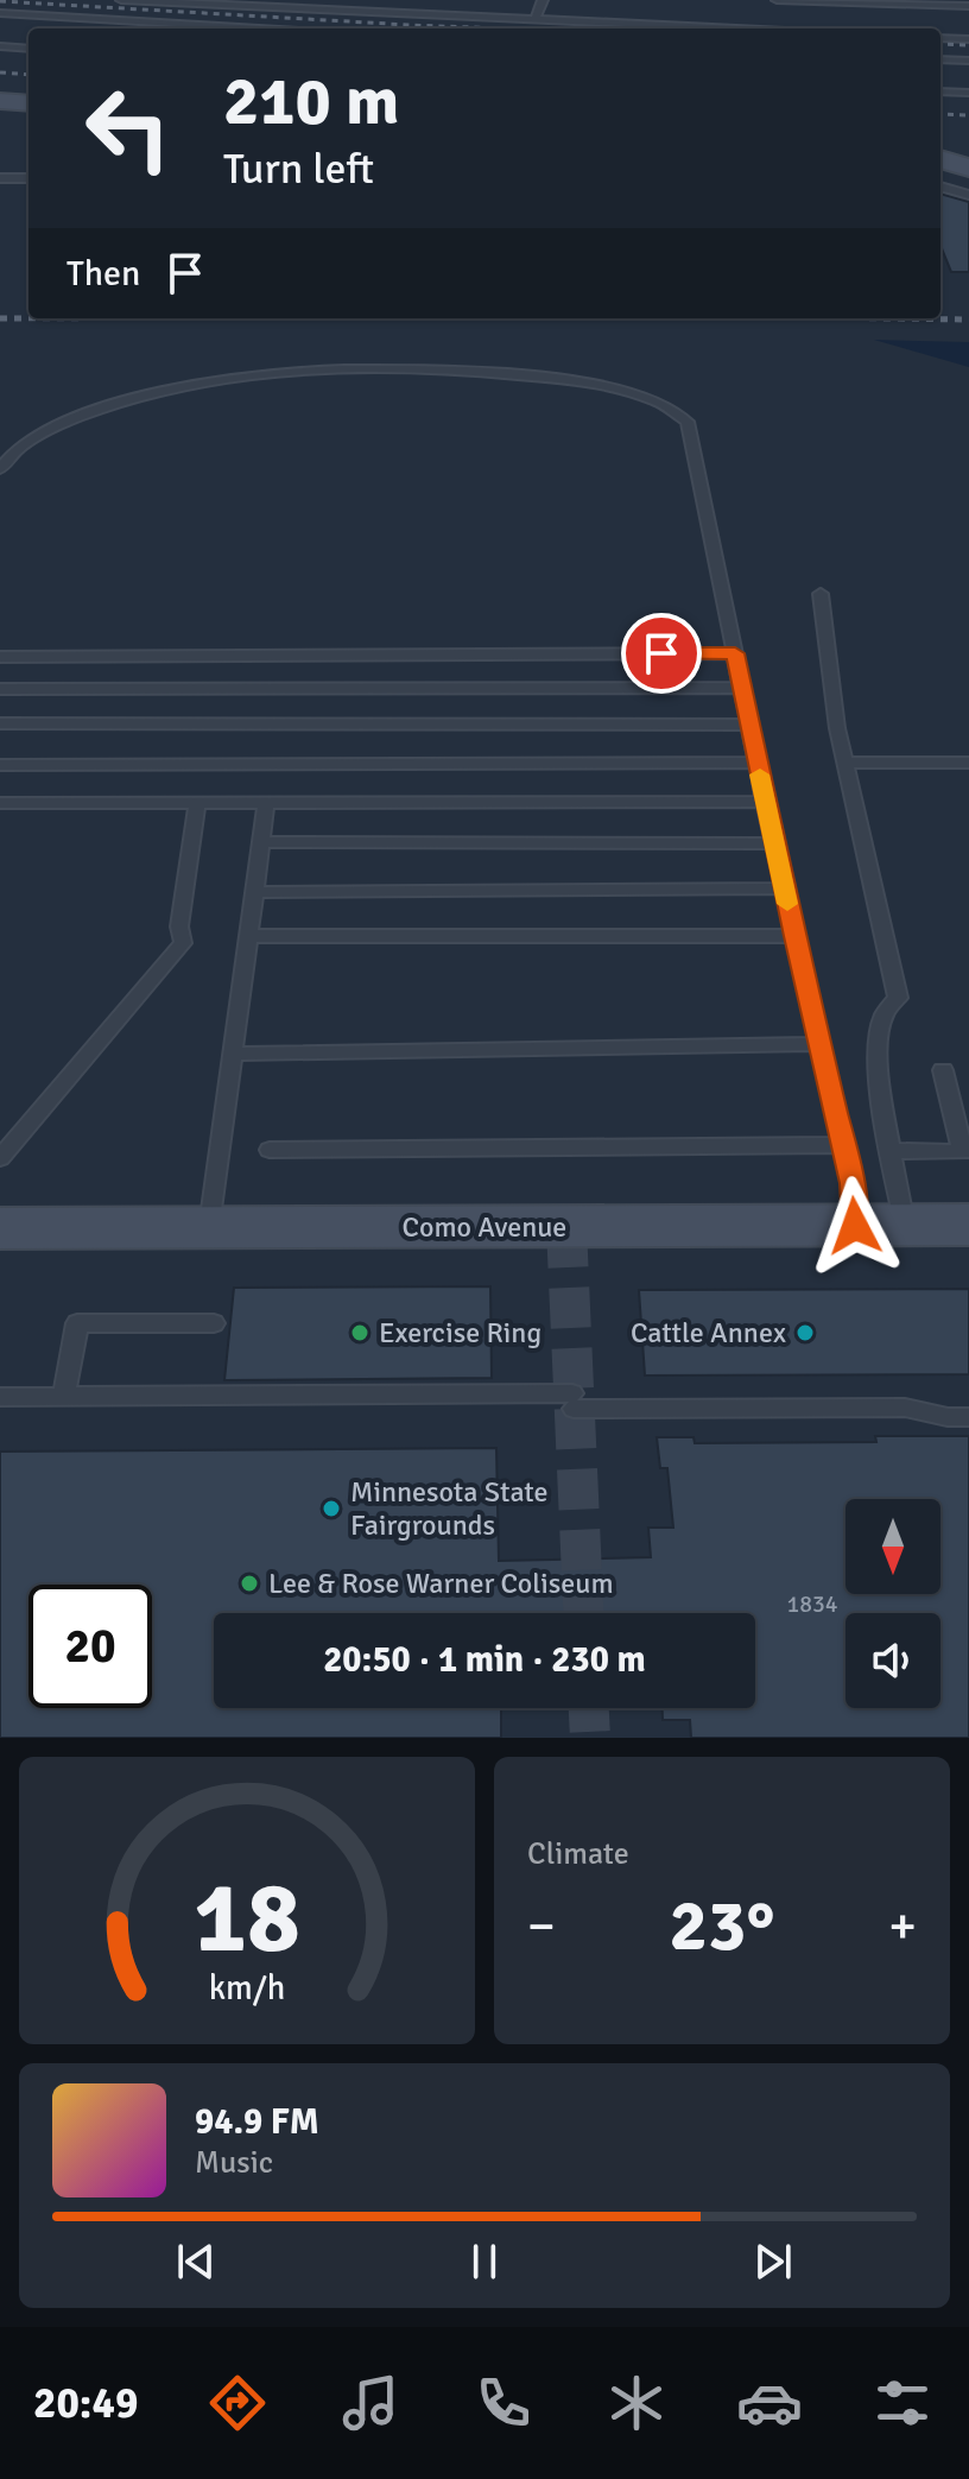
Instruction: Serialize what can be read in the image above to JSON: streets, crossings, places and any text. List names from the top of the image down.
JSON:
{
  "streets": {
    "main road": ["Como Avenue"]
  },
  "places": [
    "Exercise Ring",
    "Cattle Annex",
    "Minnesota State Fairgrounds",
    "Lee & Rose Warner Coliseum"
  ],
  "house_numbers": ["1834"],
  "north": "bottom",
  "page": {
    "turn": ["210 m", "Turn left"],
    "then": "Then",
    "limit": "20",
    "trip": "20:50 · 1 min · 230 m",
    "tile": "Climate",
    "heat": ["−", "23°", "+"],
    "song": ["94.9 FM", "Music"],
    "tabs": "20:49",
    "gauge": ["18", "km/h"]
  }
}
